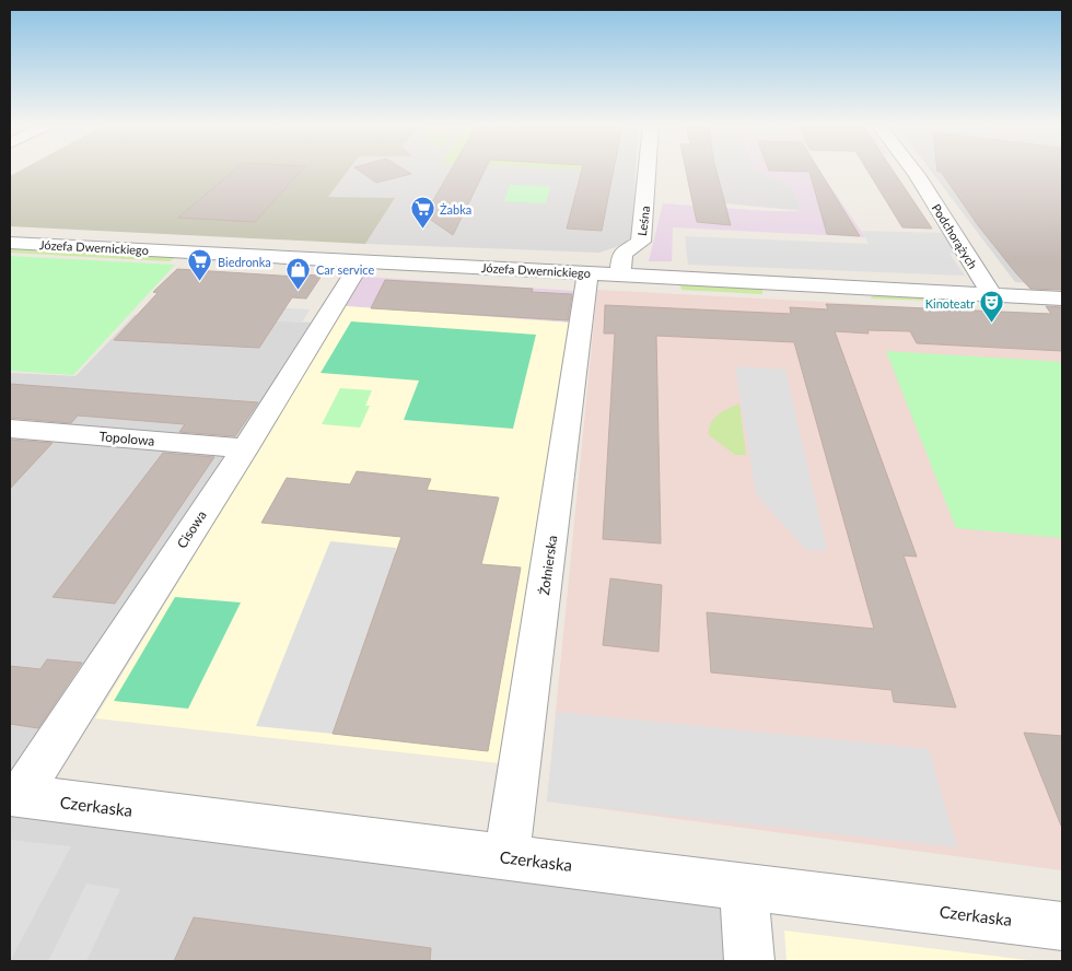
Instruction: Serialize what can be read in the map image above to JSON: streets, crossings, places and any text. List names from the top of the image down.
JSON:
{
  "streets": {
    "street": [
      "Leśna",
      "Podchorążych",
      "Józefa Dwernickiego",
      "Topolowa",
      "Cisowa",
      "Żołnierska",
      "Czerkaska"
    ]
  },
  "crossings": [
    ["Leśna", "Józefa Dwernickiego"],
    ["Podchorążych", "Józefa Dwernickiego"],
    ["Józefa Dwernickiego", "Cisowa"],
    ["Józefa Dwernickiego", "Żołnierska"],
    ["Topolowa", "Cisowa"],
    ["Cisowa", "Czerkaska"],
    ["Żołnierska", "Czerkaska"]
  ],
  "places": {
    "supermarket": ["Żabka", "Biedronka"],
    "shop": ["Car service"],
    "theatre": ["Kinoteatr"]
  }
}
